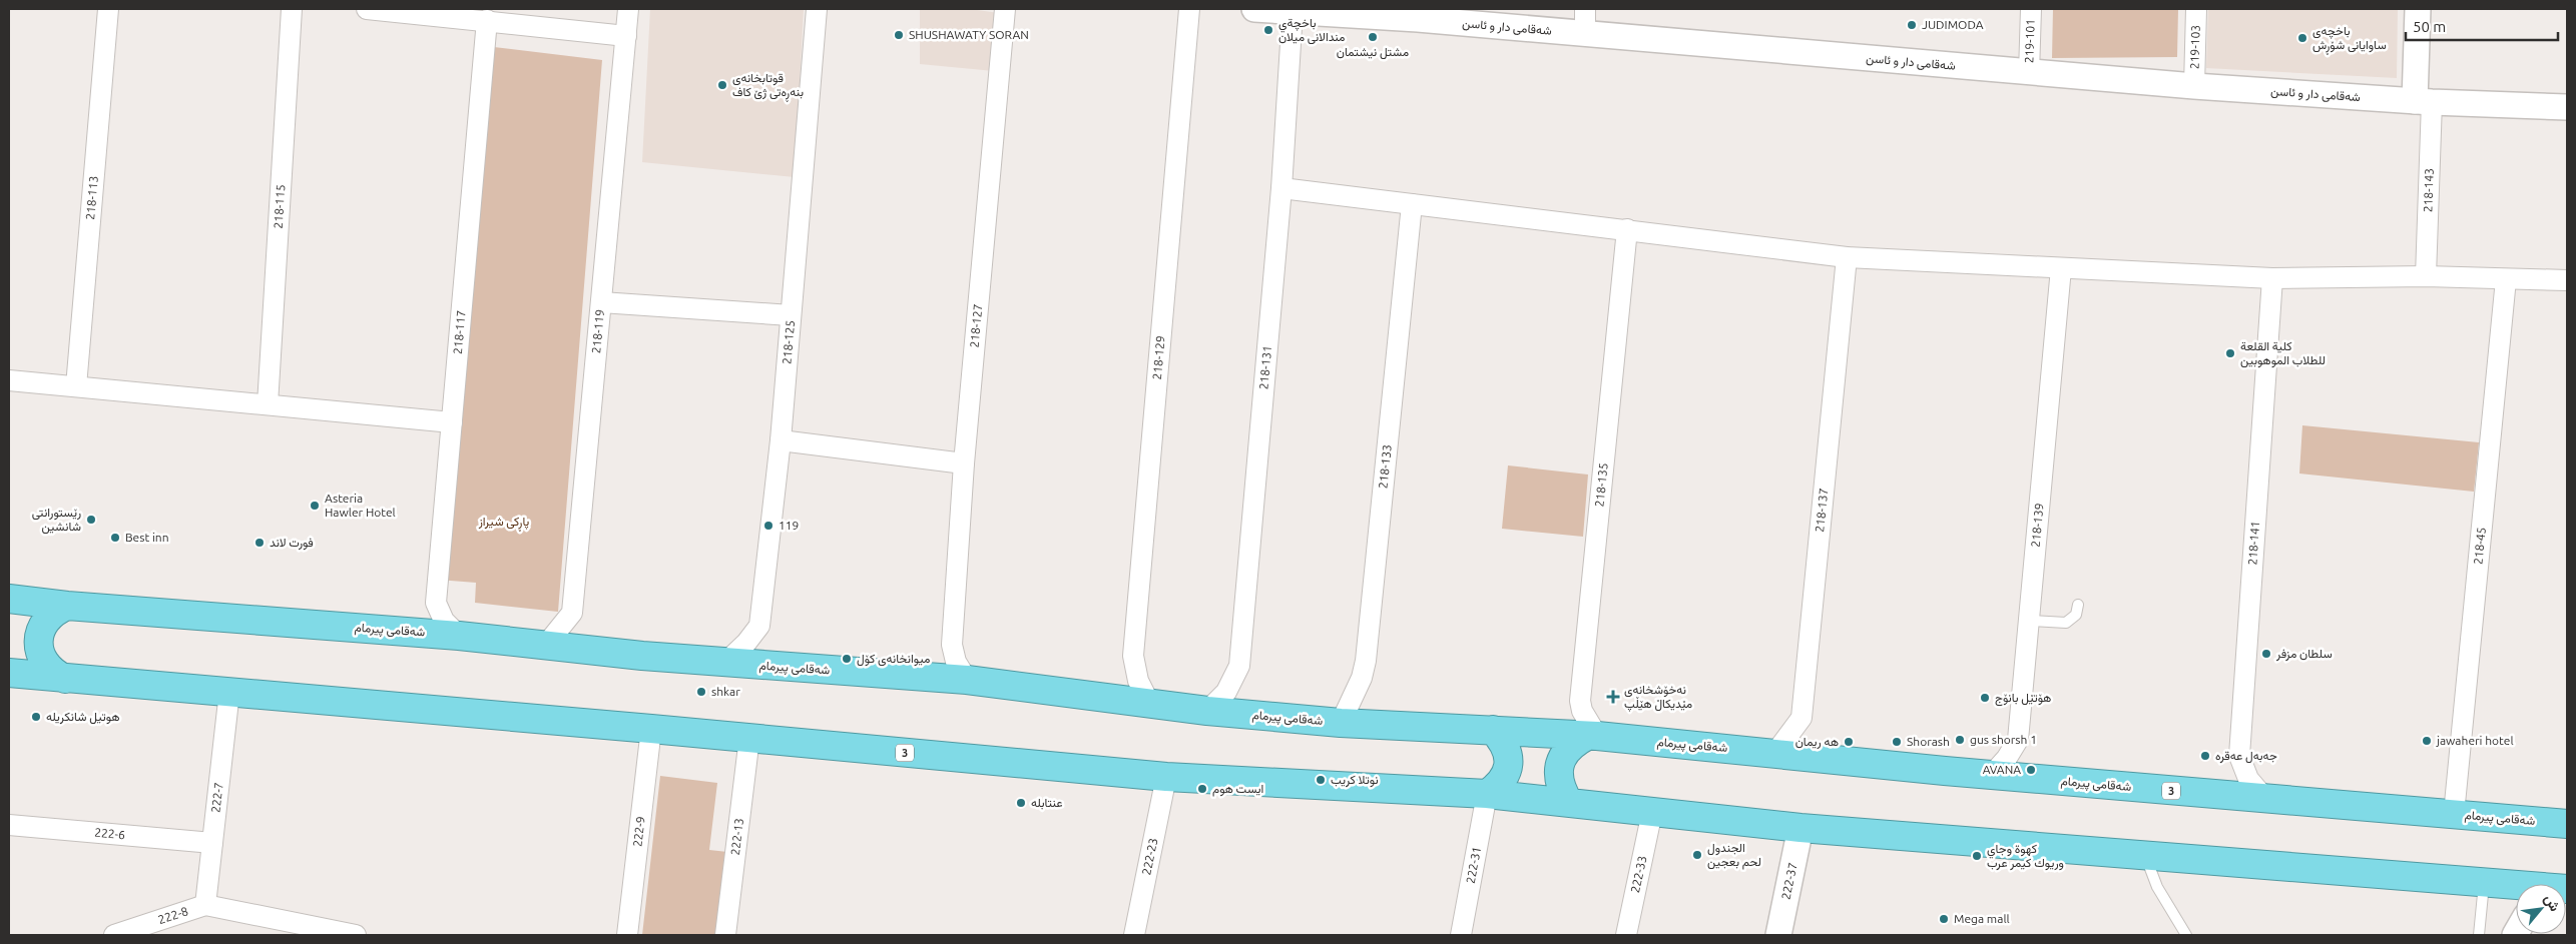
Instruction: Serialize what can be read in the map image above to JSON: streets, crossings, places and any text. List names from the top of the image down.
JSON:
{
  "streets": {
    "highway": ["شەقامی پیرمام", "3"],
    "street": [
      "شەقامی دار و ئاسن",
      "219-101",
      "219-103",
      "218-143",
      "218-113",
      "218-115",
      "218-127",
      "218-119",
      "218-117",
      "218-125",
      "218-129",
      "218-131",
      "218-133",
      "218-135",
      "218-137",
      "218-139",
      "218-141",
      "218-45",
      "222-7",
      "222-9",
      "222-6",
      "222-13",
      "222-23",
      "222-31",
      "222-33",
      "222-37",
      "222-8"
    ]
  },
  "crossings": [
    ["شەقامی دار و ئاسن", "219-101"],
    ["شەقامی دار و ئاسن", "219-103"],
    ["شەقامی دار و ئاسن", "218-143"],
    ["شەقامی دار و ئاسن", "218-131"],
    ["218-127", "شەقامی پیرمام"],
    ["218-119", "شەقامی پیرمام"],
    ["218-117", "شەقامی پیرمام"],
    ["218-125", "شەقامی پیرمام"],
    ["218-129", "شەقامی پیرمام"],
    ["218-131", "شەقامی پیرمام"],
    ["218-133", "شەقامی پیرمام"],
    ["218-135", "شەقامی پیرمام"],
    ["218-137", "شەقامی پیرمام"],
    ["218-139", "شەقامی پیرمام"],
    ["218-141", "شەقامی پیرمام"],
    ["218-45", "شەقامی پیرمام"],
    ["3", "222-7"],
    ["3", "222-9"],
    ["3", "222-13"],
    ["3", "222-23"],
    ["3", "222-31"],
    ["3", "222-33"],
    ["3", "222-37"],
    ["222-7", "222-6"],
    ["222-7", "222-8"]
  ],
  "parks": ["پاڕکی شیراز"],
  "places": {
    "other": [
      "JUDIMODA",
      "باخچةي مندالانى ميلان",
      "SHUSHAWATY SORAN",
      "مشتل نيشتمان",
      "باخچەی ساوایانی شۆڕش",
      "قوتابخانەی بنەڕەتی ژێ کاف",
      "کلیة القلعة للطلاب الموهوبین",
      "Asteria Hawler Hotel",
      "رێستورانتی شانشین",
      "119",
      "Best inn",
      "فورت لاند",
      "سلطان مزفر",
      "میوانخانەی کۆل",
      "shkar",
      "هۆتێل بانۆج",
      "هوتيل شانكريله",
      "gus shorsh 1",
      "jawaheri hotel",
      "هه ريمان",
      "Shorash",
      "جەبەل عەقرە",
      "AVANA",
      "نوتلا كريب",
      "ايست هوم",
      "عنتابله",
      "الجندول لحم بعجين",
      "كهوة وجاي وريوك كيمر عرب",
      "Mega mall"
    ],
    "health": ["نەخۆشخانەی مێدیکاڵ هێڵپ"]
  },
  "scale_bar": "50 m",
  "north": "top right"
}
